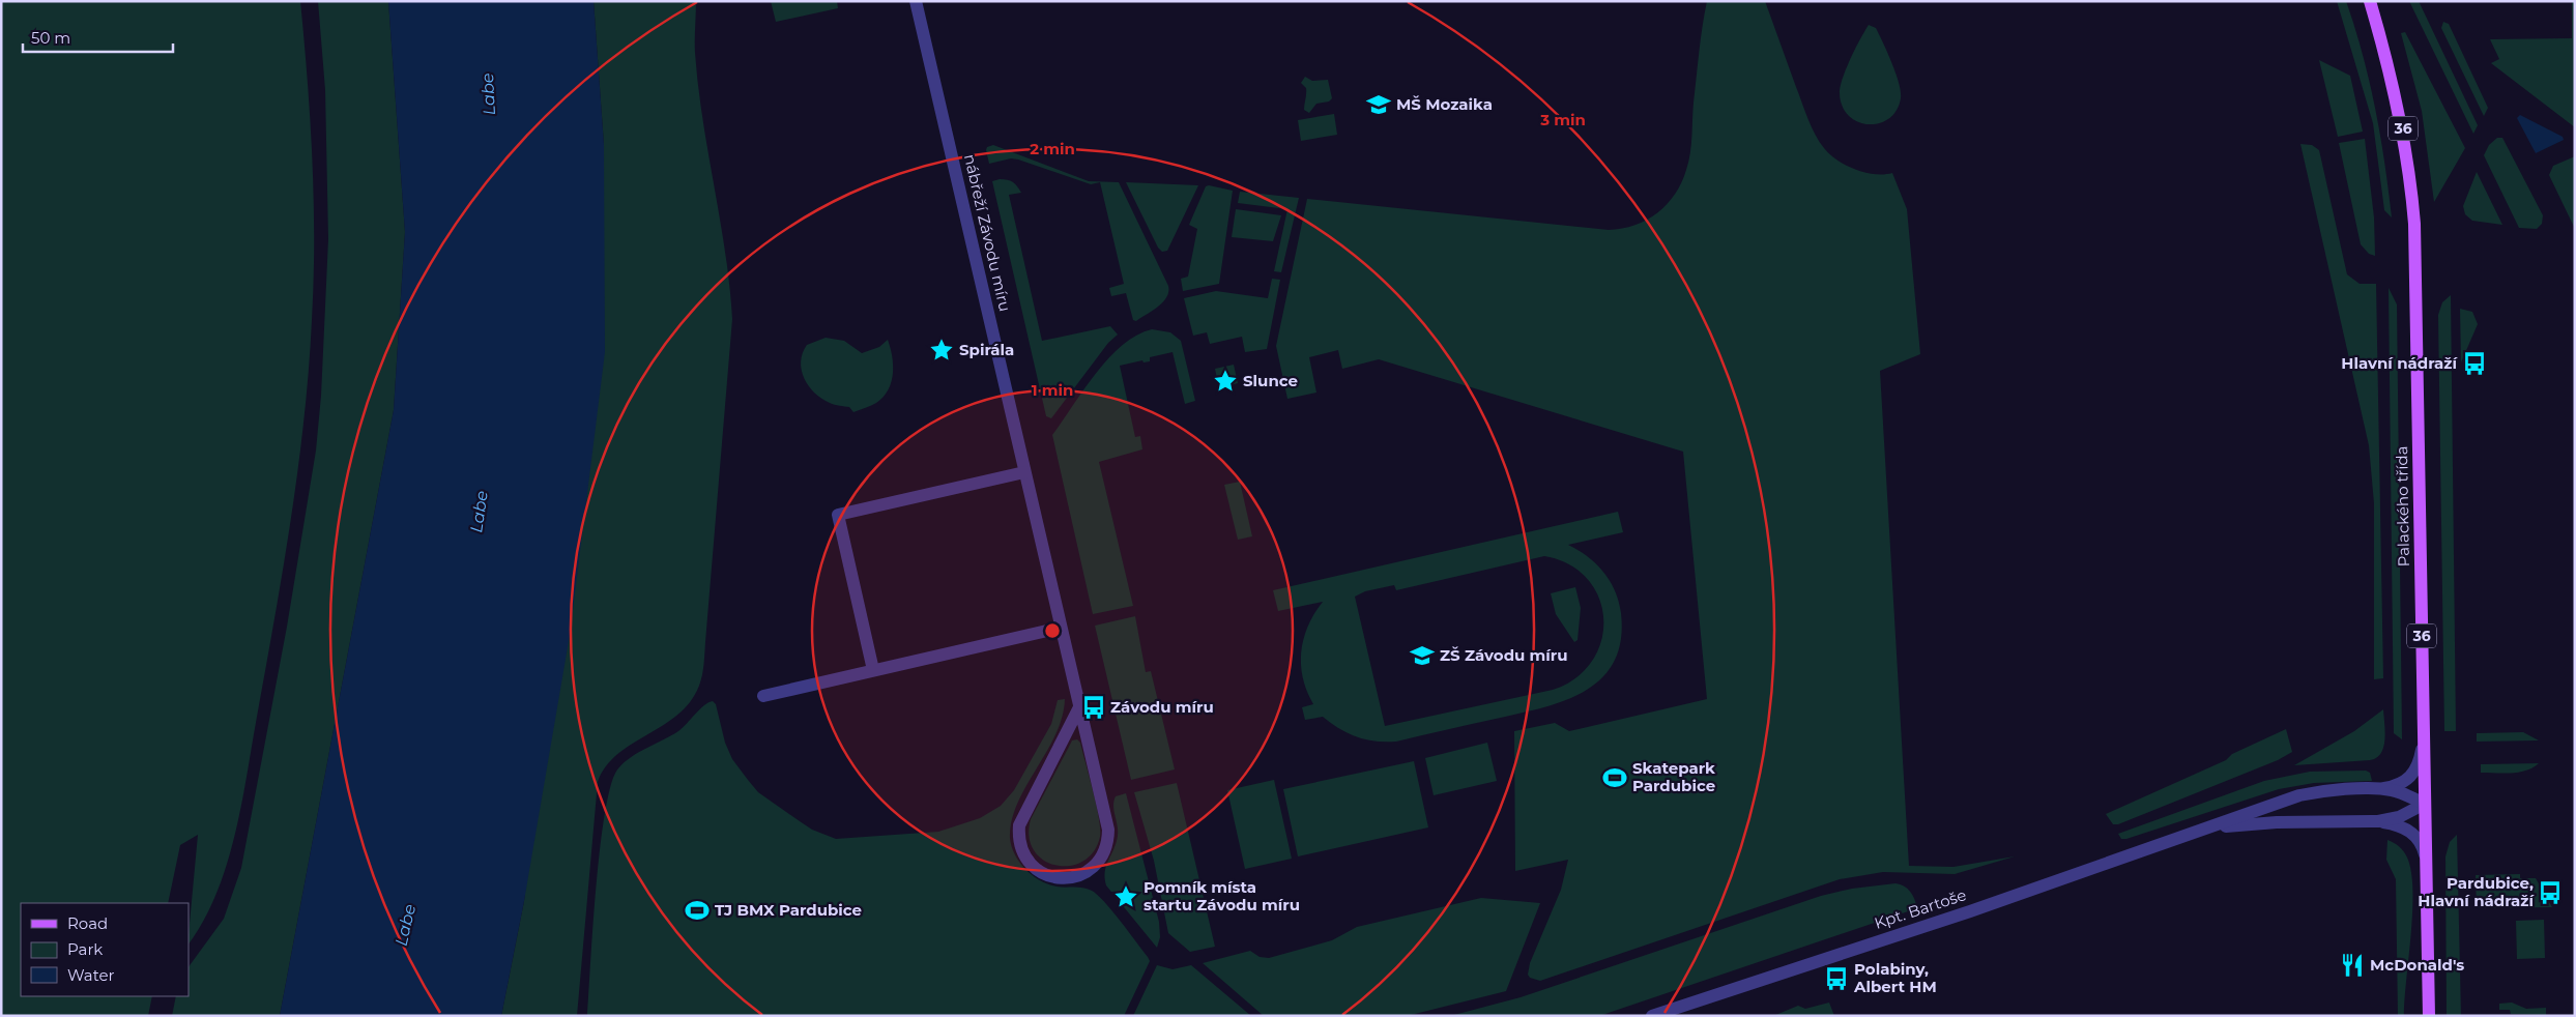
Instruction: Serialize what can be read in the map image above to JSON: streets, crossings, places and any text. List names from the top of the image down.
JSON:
{
  "streets": {
    "main road": ["36", "Palackého třída"],
    "street": ["nábřeží Závodu míru", "Kpt. Bartoše"]
  },
  "crossings": [
    ["Palackého třída", "Kpt. Bartoše"]
  ],
  "water": ["Labe"],
  "places": {
    "school or university": ["MŠ Mozaika", "ZŠ Závodu míru"],
    "place": ["Spirála", "Slunce", "Pomník místa startu Závodu míru"],
    "bus stop": [
      "Hlavní nádraží",
      "Závodu míru",
      "Pardubice, Hlavní nádraží",
      "Polabiny, Albert HM"
    ],
    "sports": ["Skatepark Pardubice", "TJ BMX Pardubice"],
    "restaurant": ["McDonald's"]
  },
  "legend": ["Road", "Park", "Water"],
  "scale_bar": "50 m",
  "rings": ["3 min", "2 min", "1 min"]
}
